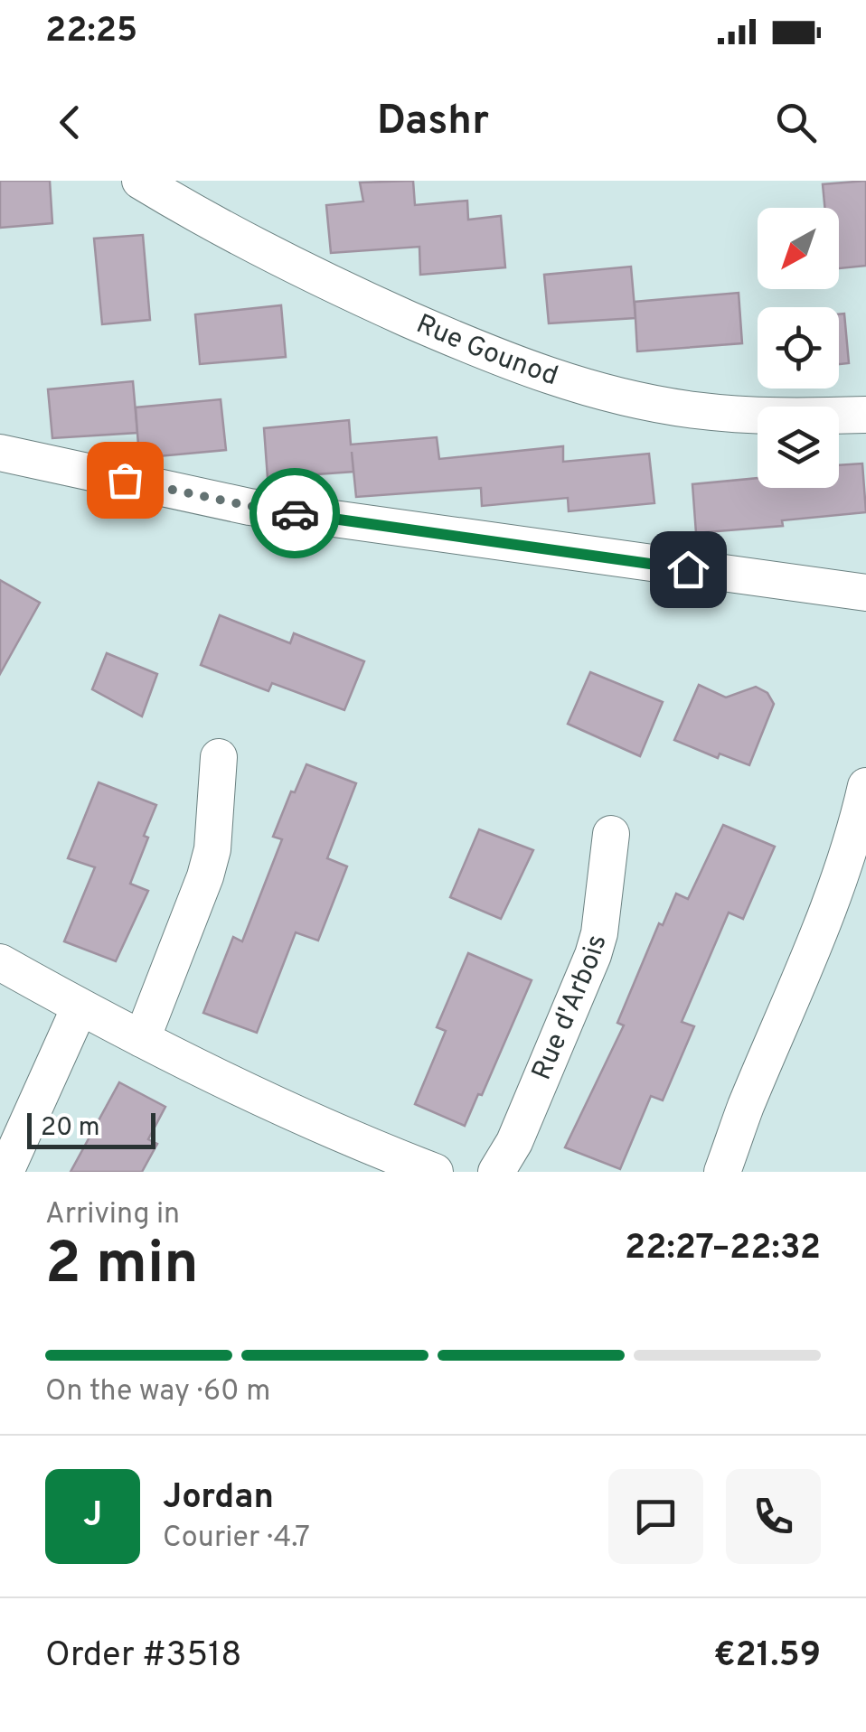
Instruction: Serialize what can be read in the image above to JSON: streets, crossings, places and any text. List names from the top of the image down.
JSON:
{
  "streets": {
    "street": ["Rue Gounod", "Rue d'Arbois"]
  },
  "scale_bar": "20 m",
  "north": "bottom left",
  "page": {
    "status": "22:25",
    "header": "Dashr",
    "scale": "20 m",
    "heading": ["2 min", "Arriving in", "22:27–22:32"],
    "panel": [
      "Jordan",
      "Courier · 4.7",
      "Order #3518",
      "€21.59"
    ],
    "bar": "On the way · 60 m",
    "round": "J"
  }
}
